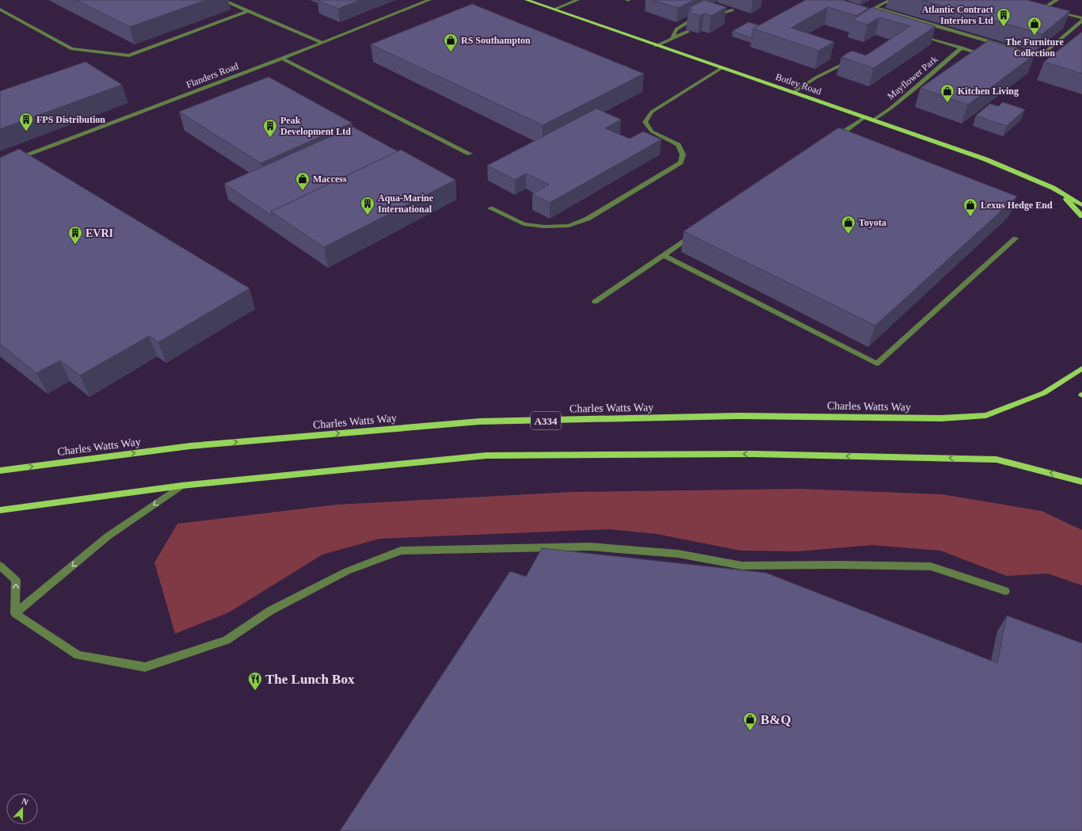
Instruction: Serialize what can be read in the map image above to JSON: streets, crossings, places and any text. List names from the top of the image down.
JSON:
{
  "streets": {
    "main road": ["Botley Road", "Charles Watts Way", "A334"],
    "street": ["Flanders Road", "Mayflower Park"]
  },
  "crossings": [
    ["Mayflower Park", "Botley Road"]
  ],
  "places": {
    "building": [
      "Atlantic Contract Interiors Ltd",
      "FPS Distribution",
      "Peak Development Ltd",
      "Aqua-Marine International",
      "EVRI"
    ],
    "shop": [
      "The Furniture Collection",
      "RS Southampton",
      "Kitchen Living",
      "Maccess",
      "Lexus Hedge End",
      "Toyota",
      "B&Q"
    ],
    "restaurant": ["The Lunch Box"]
  },
  "north": "top"
}
